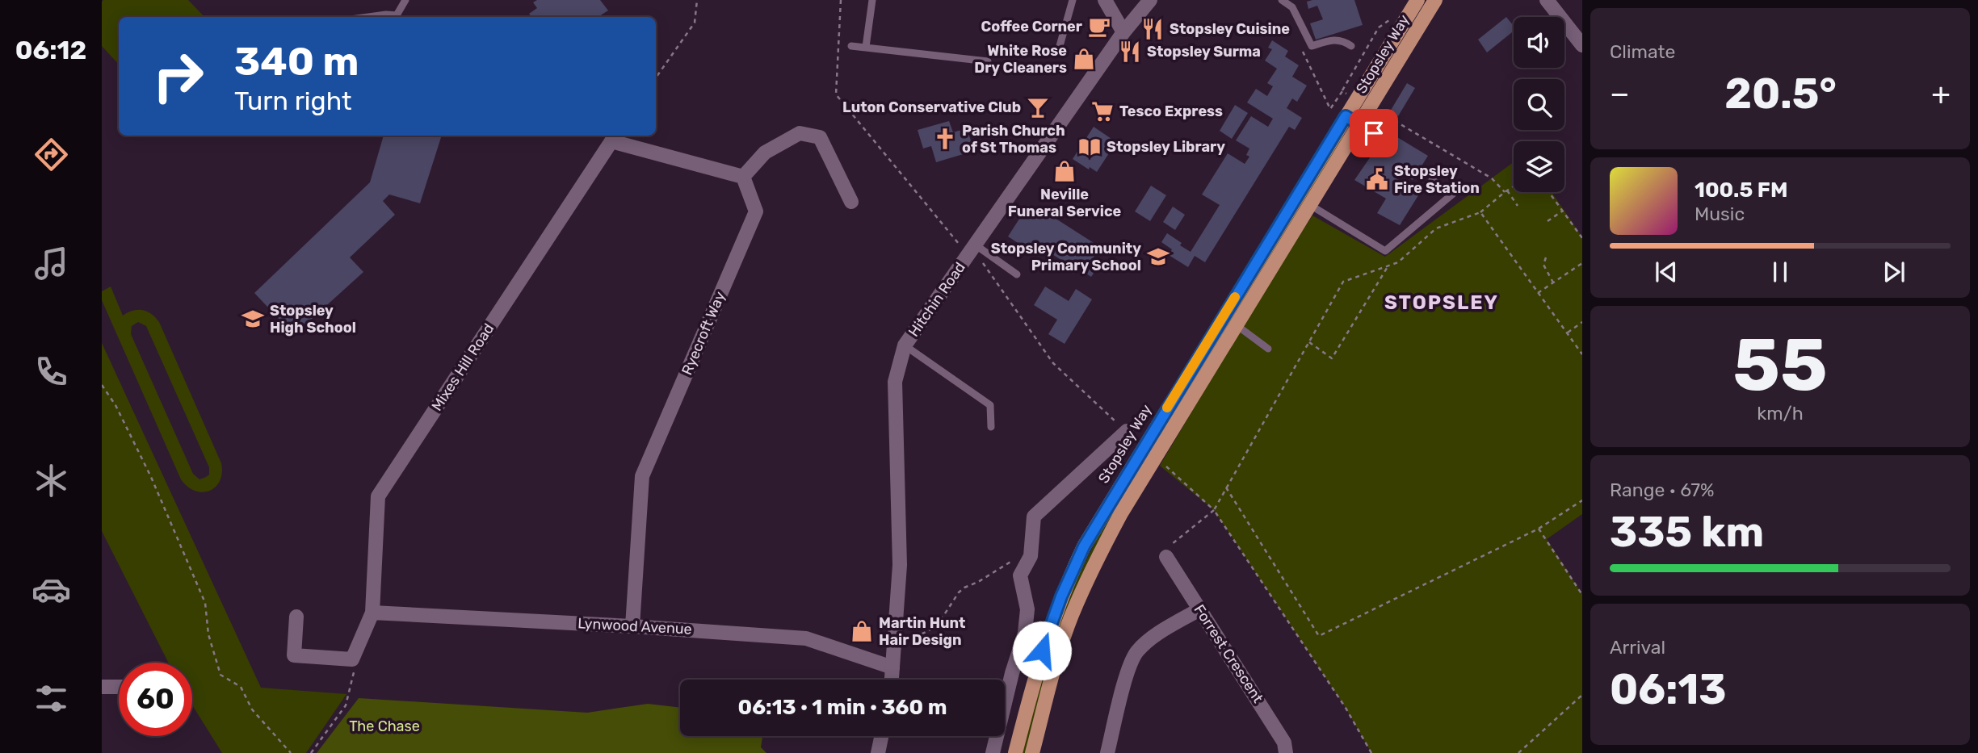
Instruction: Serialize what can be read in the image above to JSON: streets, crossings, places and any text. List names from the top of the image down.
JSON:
{
  "streets": {
    "main road": ["Stopsley Way"],
    "street": [
      "Hitchin Road",
      "Ryecroft Way",
      "Mixes Hill Road",
      "Lynwood Avenue",
      "Forrest Crescent"
    ]
  },
  "crossings": [
    ["Hitchin Road", "Lynwood Avenue"],
    ["Ryecroft Way", "Mixes Hill Road"],
    ["Ryecroft Way", "Lynwood Avenue"],
    ["Mixes Hill Road", "Lynwood Avenue"]
  ],
  "districts": ["STOPSLEY"],
  "parks": ["The Chase"],
  "places": {
    "cafe": ["Coffee Corner"],
    "restaurant": ["Stopsley Cuisine", "Stopsley Surma"],
    "shop": ["White Rose Dry Cleaners", "Neville Funeral Service", "Martin Hunt Hair Design"],
    "bar": ["Luton Conservative Club"],
    "supermarket": ["Tesco Express"],
    "church": ["Parish Church of St Thomas"],
    "library": ["Stopsley Library"],
    "public building": ["Stopsley Fire Station"],
    "school or university": ["Stopsley Community Primary School", "Stopsley High School"]
  },
  "page": {
    "tabs": "06:12",
    "tile": [
      "Climate",
      ["55", "km/h"],
      ["Range · 67%", "335 km"],
      ["Arrival", "06:13"]
    ],
    "turn": ["340 m", "Turn right"],
    "heat": ["−", "20.5°", "+"],
    "song": ["100.5 FM", "Music"],
    "limit": "60",
    "trip": "06:13 · 1 min · 360 m"
  }
}
